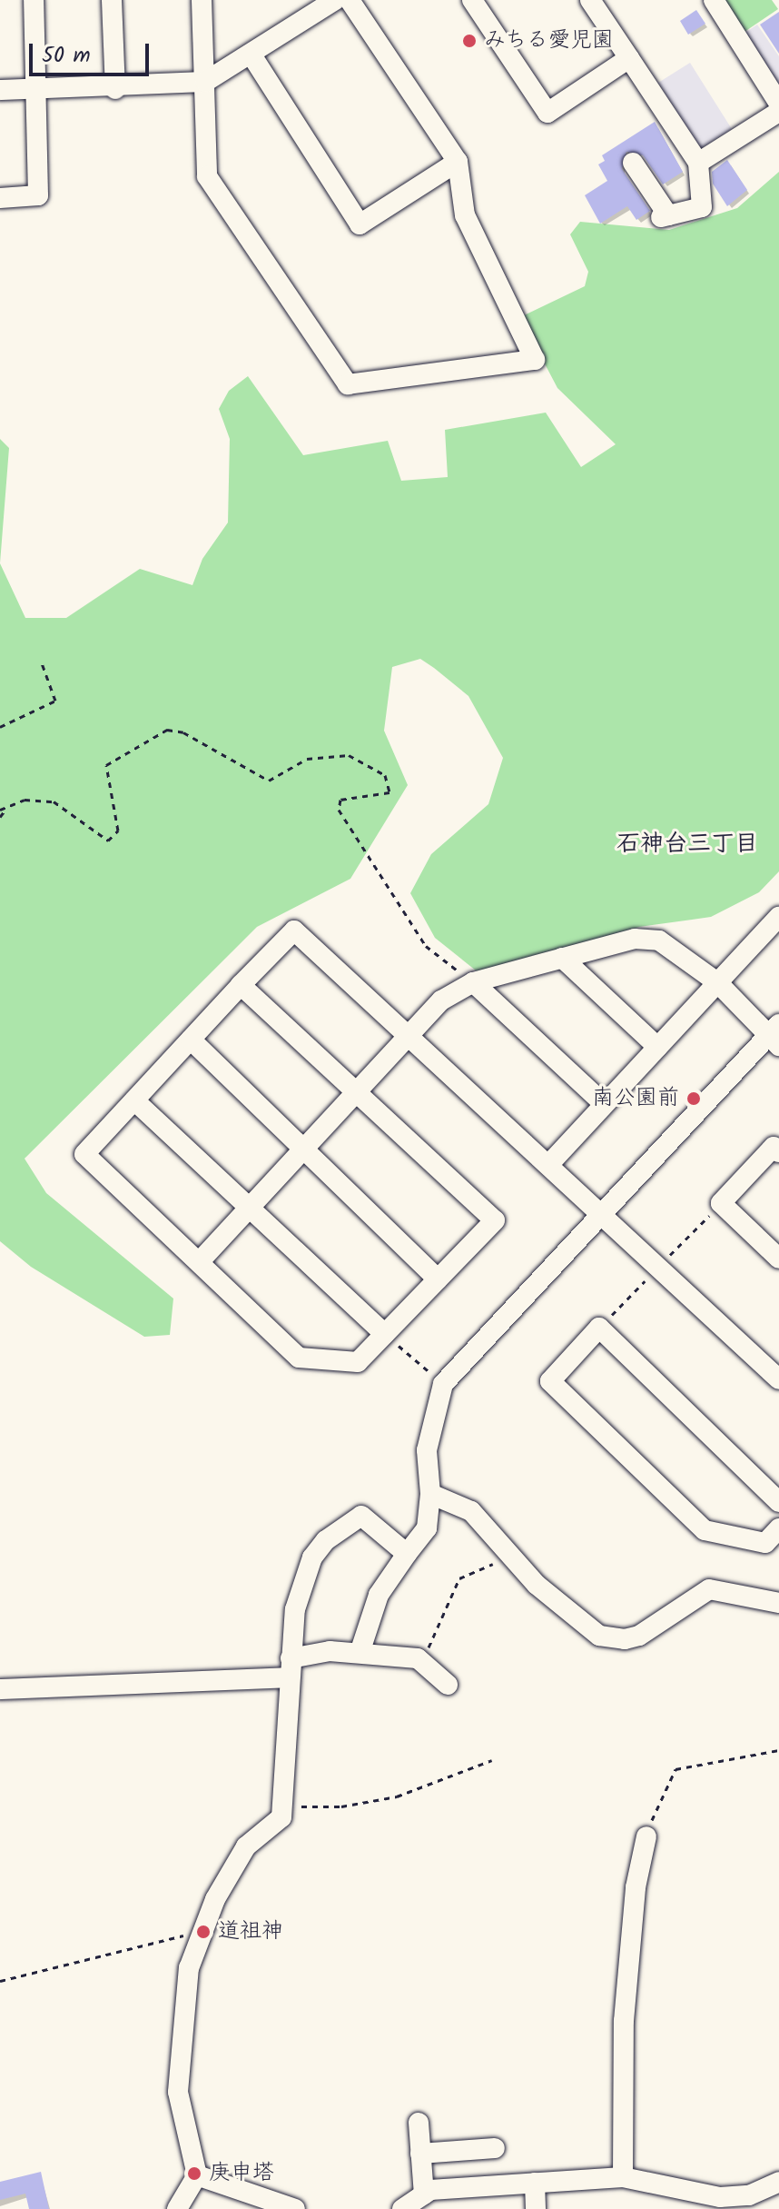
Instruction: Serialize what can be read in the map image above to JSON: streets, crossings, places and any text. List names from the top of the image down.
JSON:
{
  "districts": ["石神台三丁目"],
  "places": [
    "みちる愛児園",
    "南公園前",
    "道祖神",
    "庚申塔"
  ],
  "scale_bar": "50 m"
}
